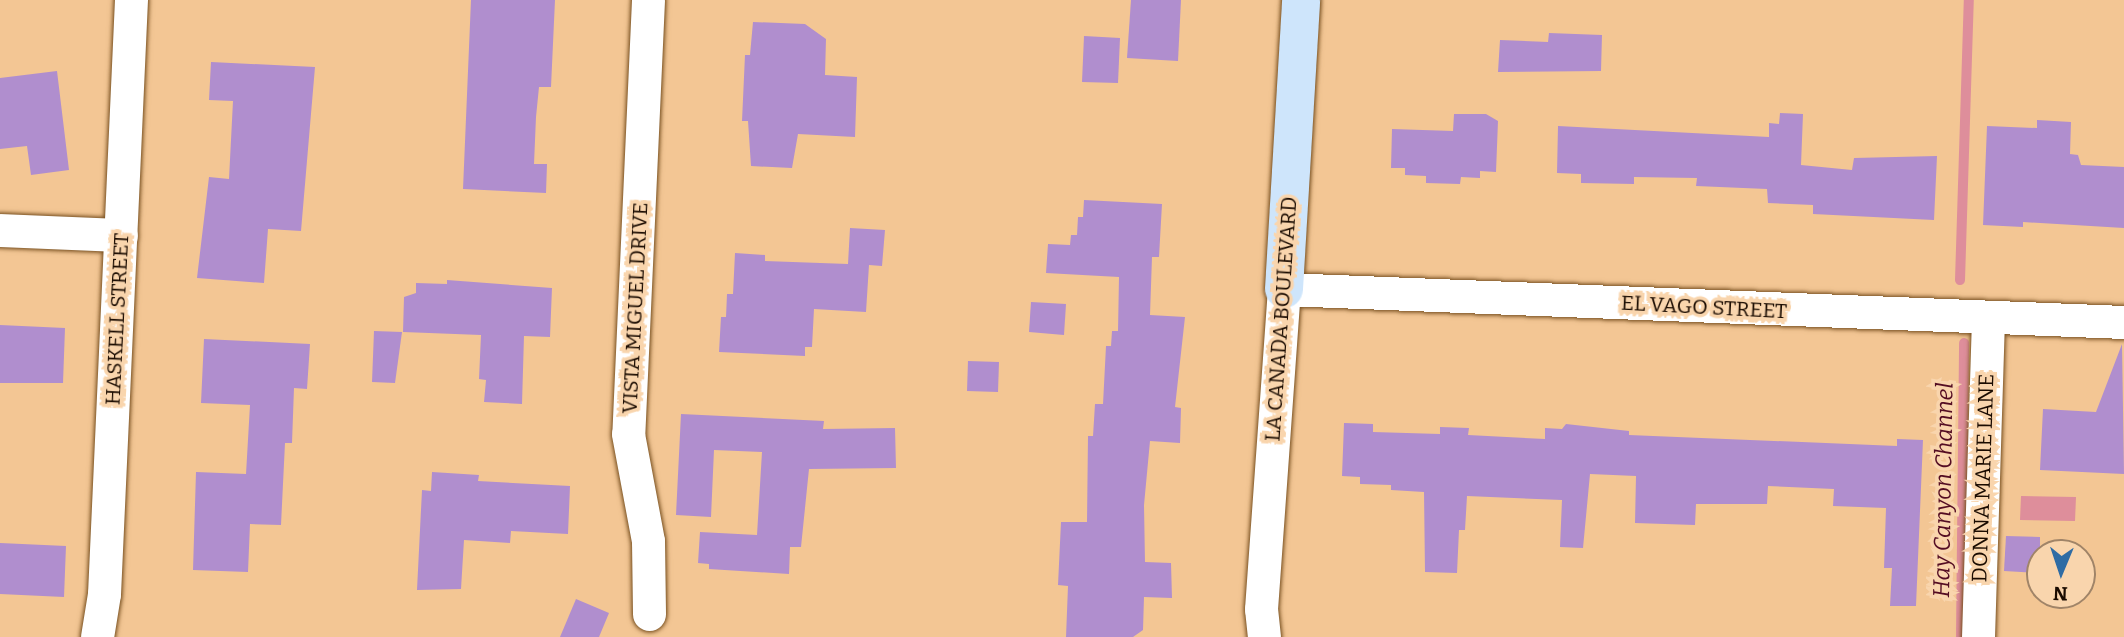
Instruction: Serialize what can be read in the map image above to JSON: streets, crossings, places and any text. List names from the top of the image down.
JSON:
{
  "streets": {
    "street": [
      "EL VAGO STREET",
      "VISTA MIGUEL DRIVE",
      "HASKELL STREET",
      "LA CANADA BOULEVARD",
      "DONNA MARIE LANE"
    ]
  },
  "crossings": [
    ["EL VAGO STREET", "LA CANADA BOULEVARD"],
    ["EL VAGO STREET", "DONNA MARIE LANE"]
  ],
  "water": ["Hay Canyon Channel"],
  "north": "bottom"
}
